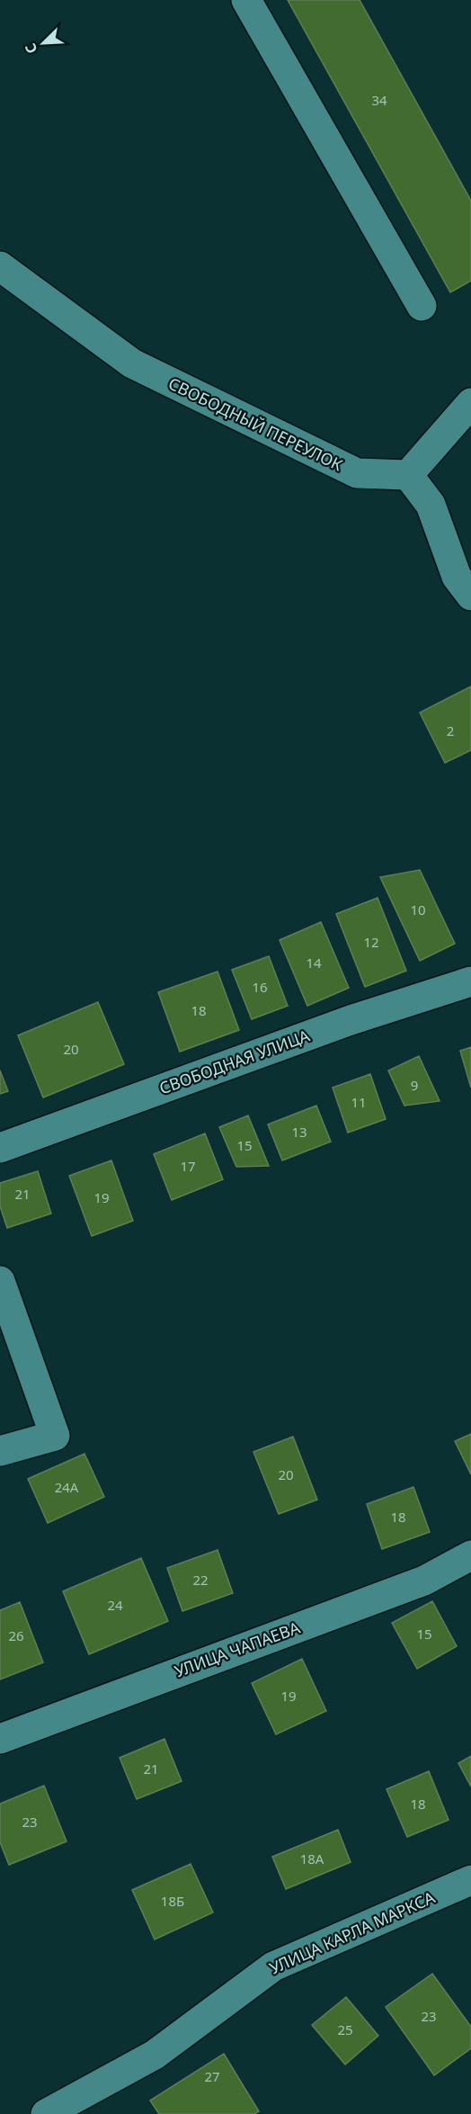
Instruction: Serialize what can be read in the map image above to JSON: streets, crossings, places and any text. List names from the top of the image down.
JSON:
{
  "streets": {
    "street": [
      "СВОБОДНЫЙ ПЕРЕУЛОК",
      "СВОБОДНАЯ УЛИЦА",
      "УЛИЦА ЧАПАЕВА",
      "УЛИЦА КАРЛА МАРКСА"
    ]
  },
  "house_numbers": [
    "34",
    "2",
    "10",
    "12",
    "14",
    "16",
    "18",
    "20",
    "9",
    "11",
    "13",
    "15",
    "17",
    "21",
    "19",
    "20",
    "24А",
    "18",
    "22",
    "24",
    "15",
    "26",
    "19",
    "21",
    "18",
    "23",
    "18А",
    "18Б",
    "23",
    "25",
    "27"
  ],
  "north": "bottom left"
}
